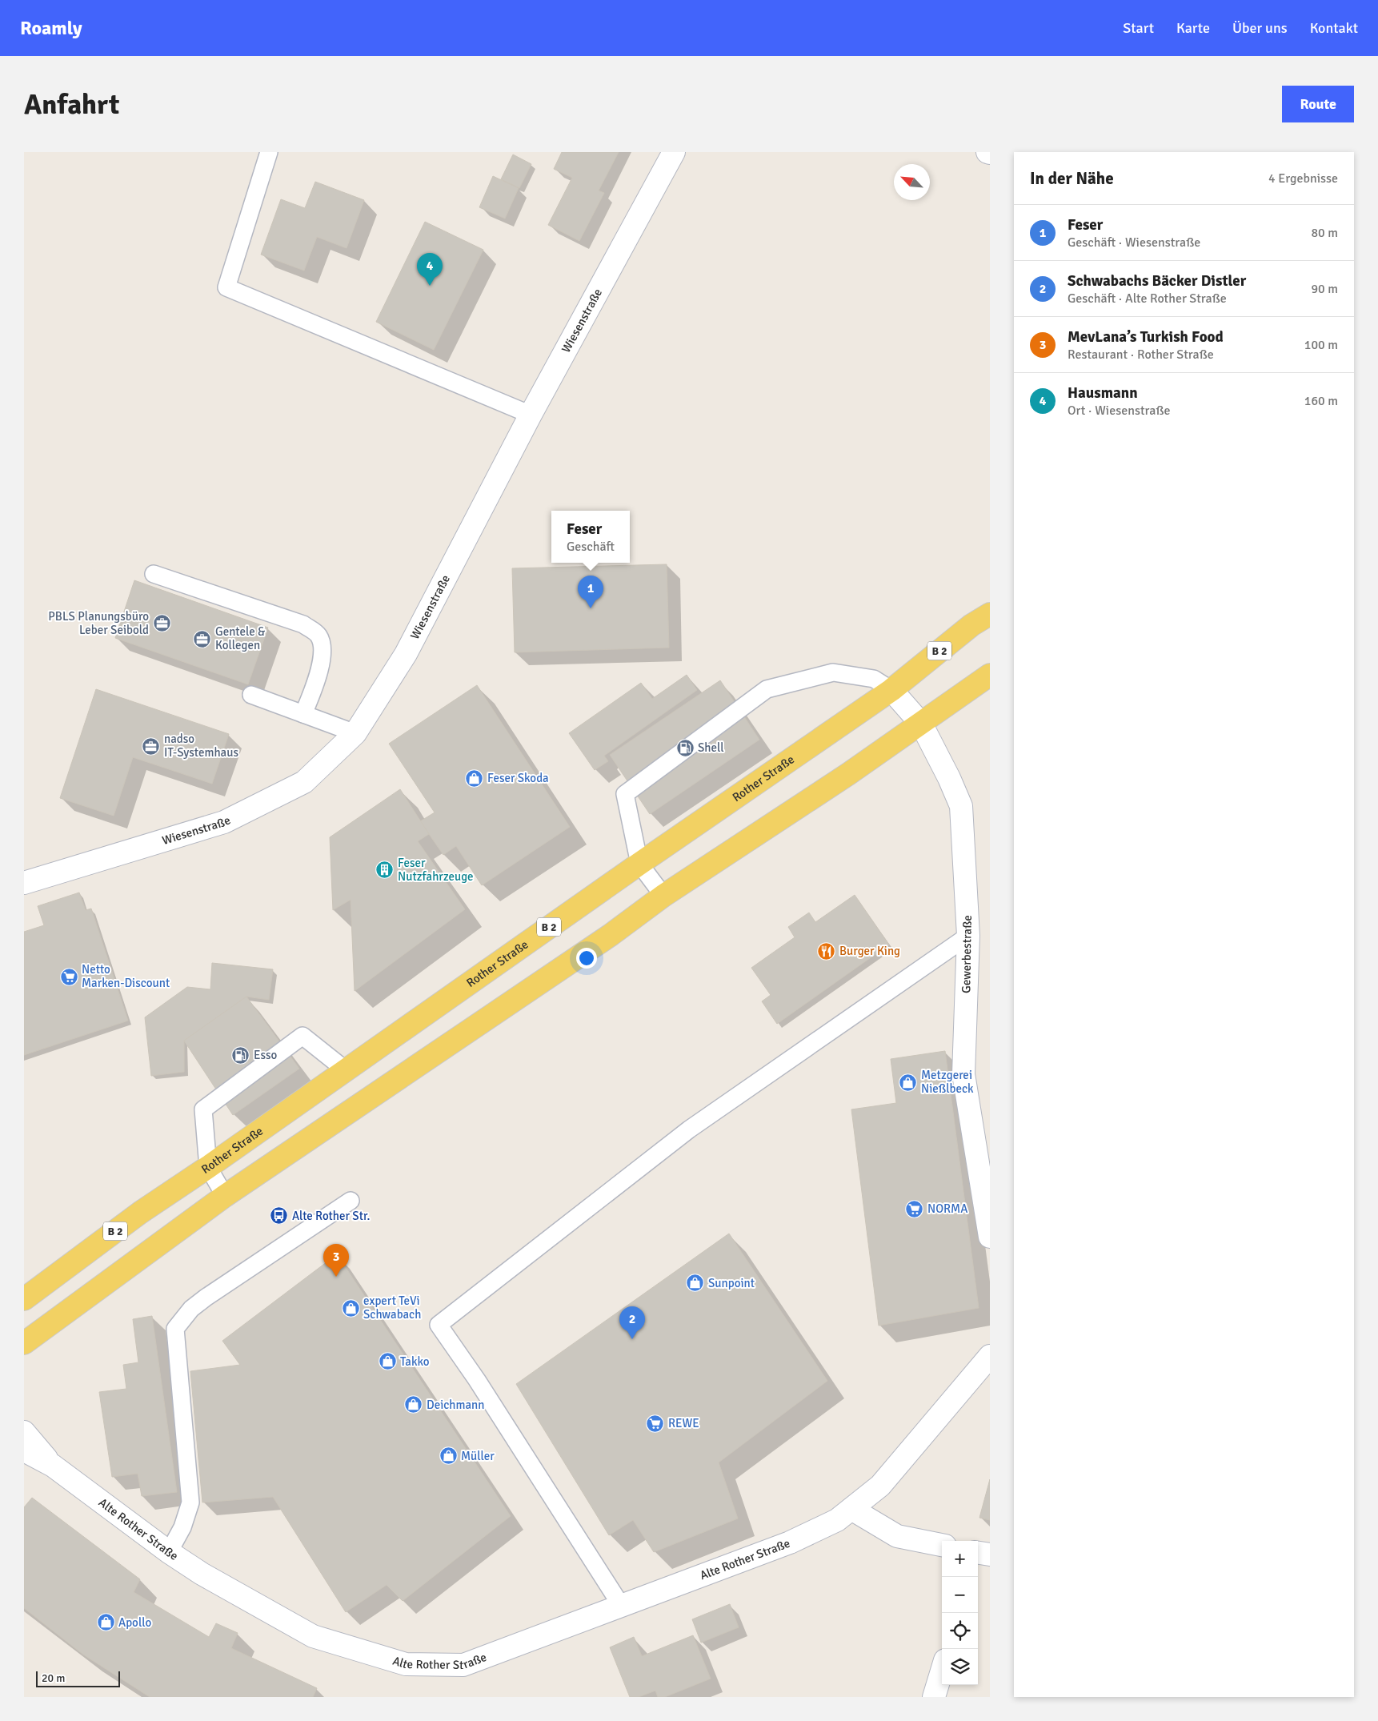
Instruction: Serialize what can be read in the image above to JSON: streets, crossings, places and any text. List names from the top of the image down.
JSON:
{
  "streets": {
    "main road": ["B 2", "Rother Straße"],
    "street": ["Wiesenstraße", "Gewerbestraße", "Alte Rother Straße"]
  },
  "crossings": [
    ["Rother Straße", "Gewerbestraße"]
  ],
  "places": {
    "office": ["PBLS Planungsbüro Leber Seibold", "Gentele & Kollegen", "nadso IT-Systemhaus"],
    "fuel station": ["Shell", "Esso"],
    "shop": [
      "Feser Skoda",
      "Metzgerei Nießlbeck",
      "Sunpoint",
      "expert TeVi Schwabach",
      "Takko",
      "Deichmann",
      "Müller",
      "Apollo"
    ],
    "building": ["Feser Nutzfahrzeuge"],
    "restaurant": ["Burger King"],
    "supermarket": ["Netto Marken-Discount", "NORMA", "REWE"],
    "bus stop": ["Alte Rother Str."]
  },
  "scale_bar": "20 m",
  "north": "top left",
  "page": {
    "header": "Roamly",
    "nav": [
      "Start",
      "Karte",
      "Über uns",
      "Kontakt"
    ],
    "buttons": "Route",
    "title": "Anfahrt",
    "heading": ["In der Nähe", "4 Ergebnisse"],
    "list": [
      {
        "mark": "1",
        "name": "Feser",
        "note": "Geschäft · Wiesenstraße",
        "value": "80 m"
      },
      {
        "mark": "2",
        "name": "Schwabachs Bäcker Distler",
        "note": "Geschäft · Alte Rother Straße",
        "value": "90 m"
      },
      {
        "mark": "3",
        "name": "MevLana’s Turkish Food",
        "note": "Restaurant · Rother Straße",
        "value": "100 m"
      },
      {
        "mark": "4",
        "name": "Hausmann",
        "note": "Ort · Wiesenstraße",
        "value": "160 m"
      }
    ],
    "pins": [
      "4",
      "1",
      "3",
      "2"
    ],
    "popup": ["Feser", "Geschäft"],
    "map_buttons": ["+", "−"],
    "scale": "20 m"
  }
}
